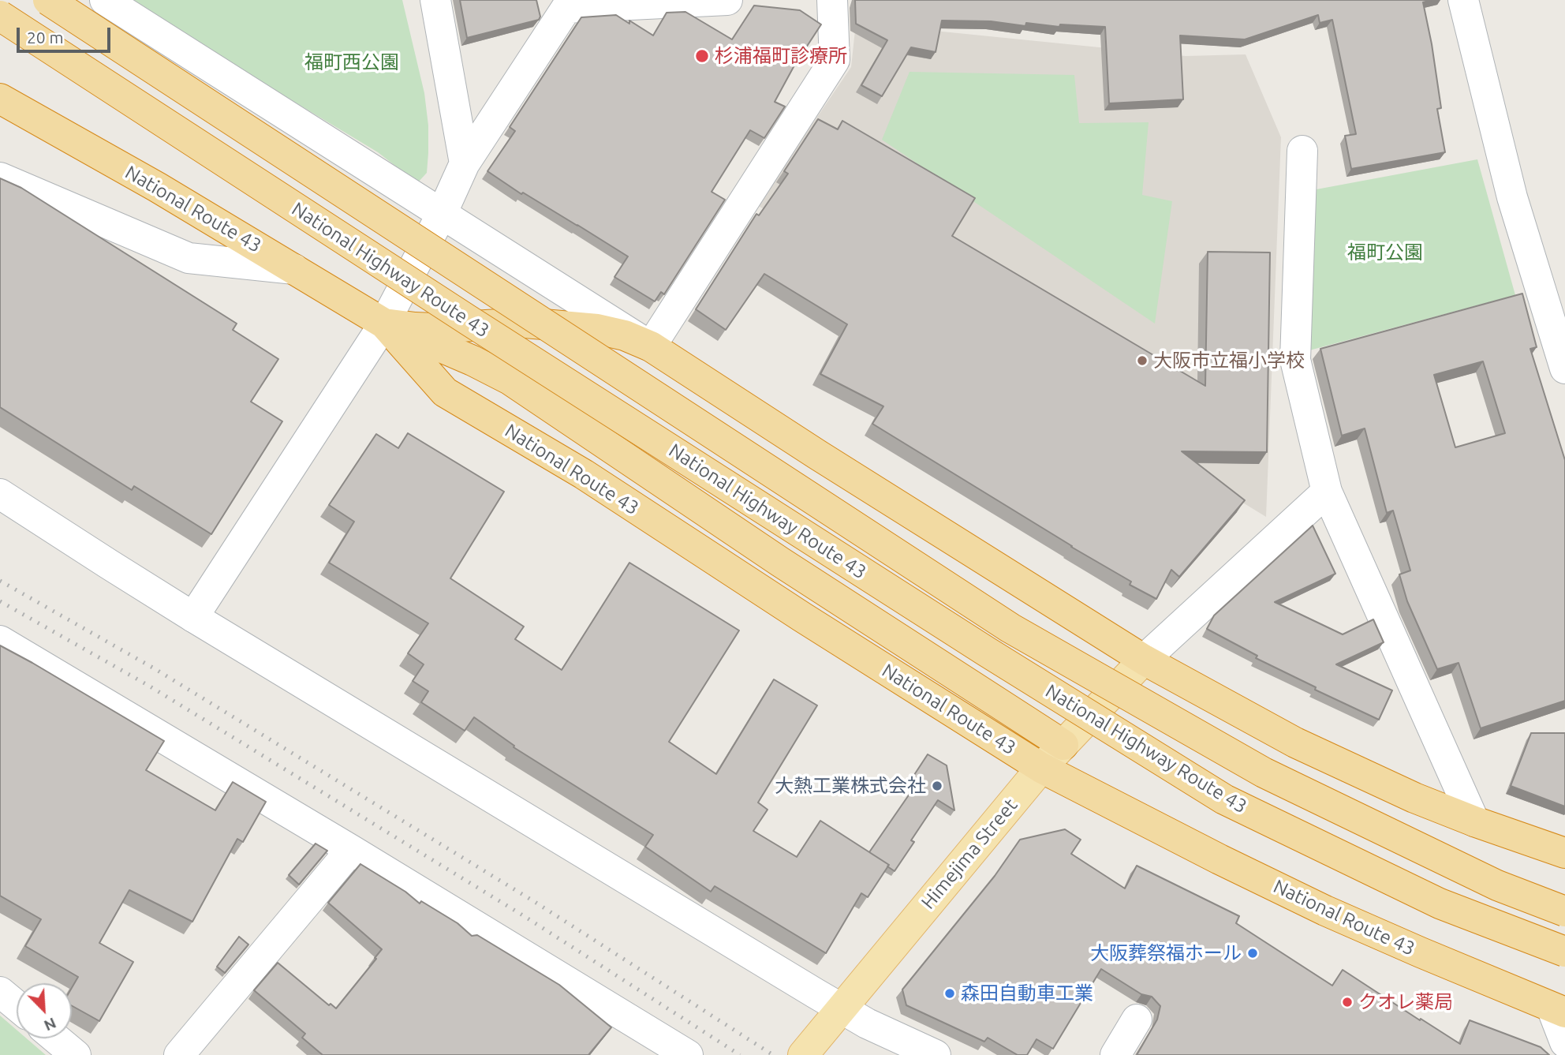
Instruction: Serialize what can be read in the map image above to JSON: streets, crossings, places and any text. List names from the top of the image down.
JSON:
{
  "streets": {
    "highway": ["National Route 43", "National Highway Route 43"],
    "main road": ["Himejima Street"]
  },
  "crossings": [
    ["National Route 43", "Himejima Street"]
  ],
  "parks": ["福町西公園", "福町公園"],
  "places": [
    "杉浦福町診療所",
    "大阪市立福小学校",
    "大熱工業株式会社",
    "大阪葬祭福ホール",
    "森田自動車工業",
    "クオレ薬局"
  ],
  "scale_bar": "20 m",
  "north": "bottom right"
}
